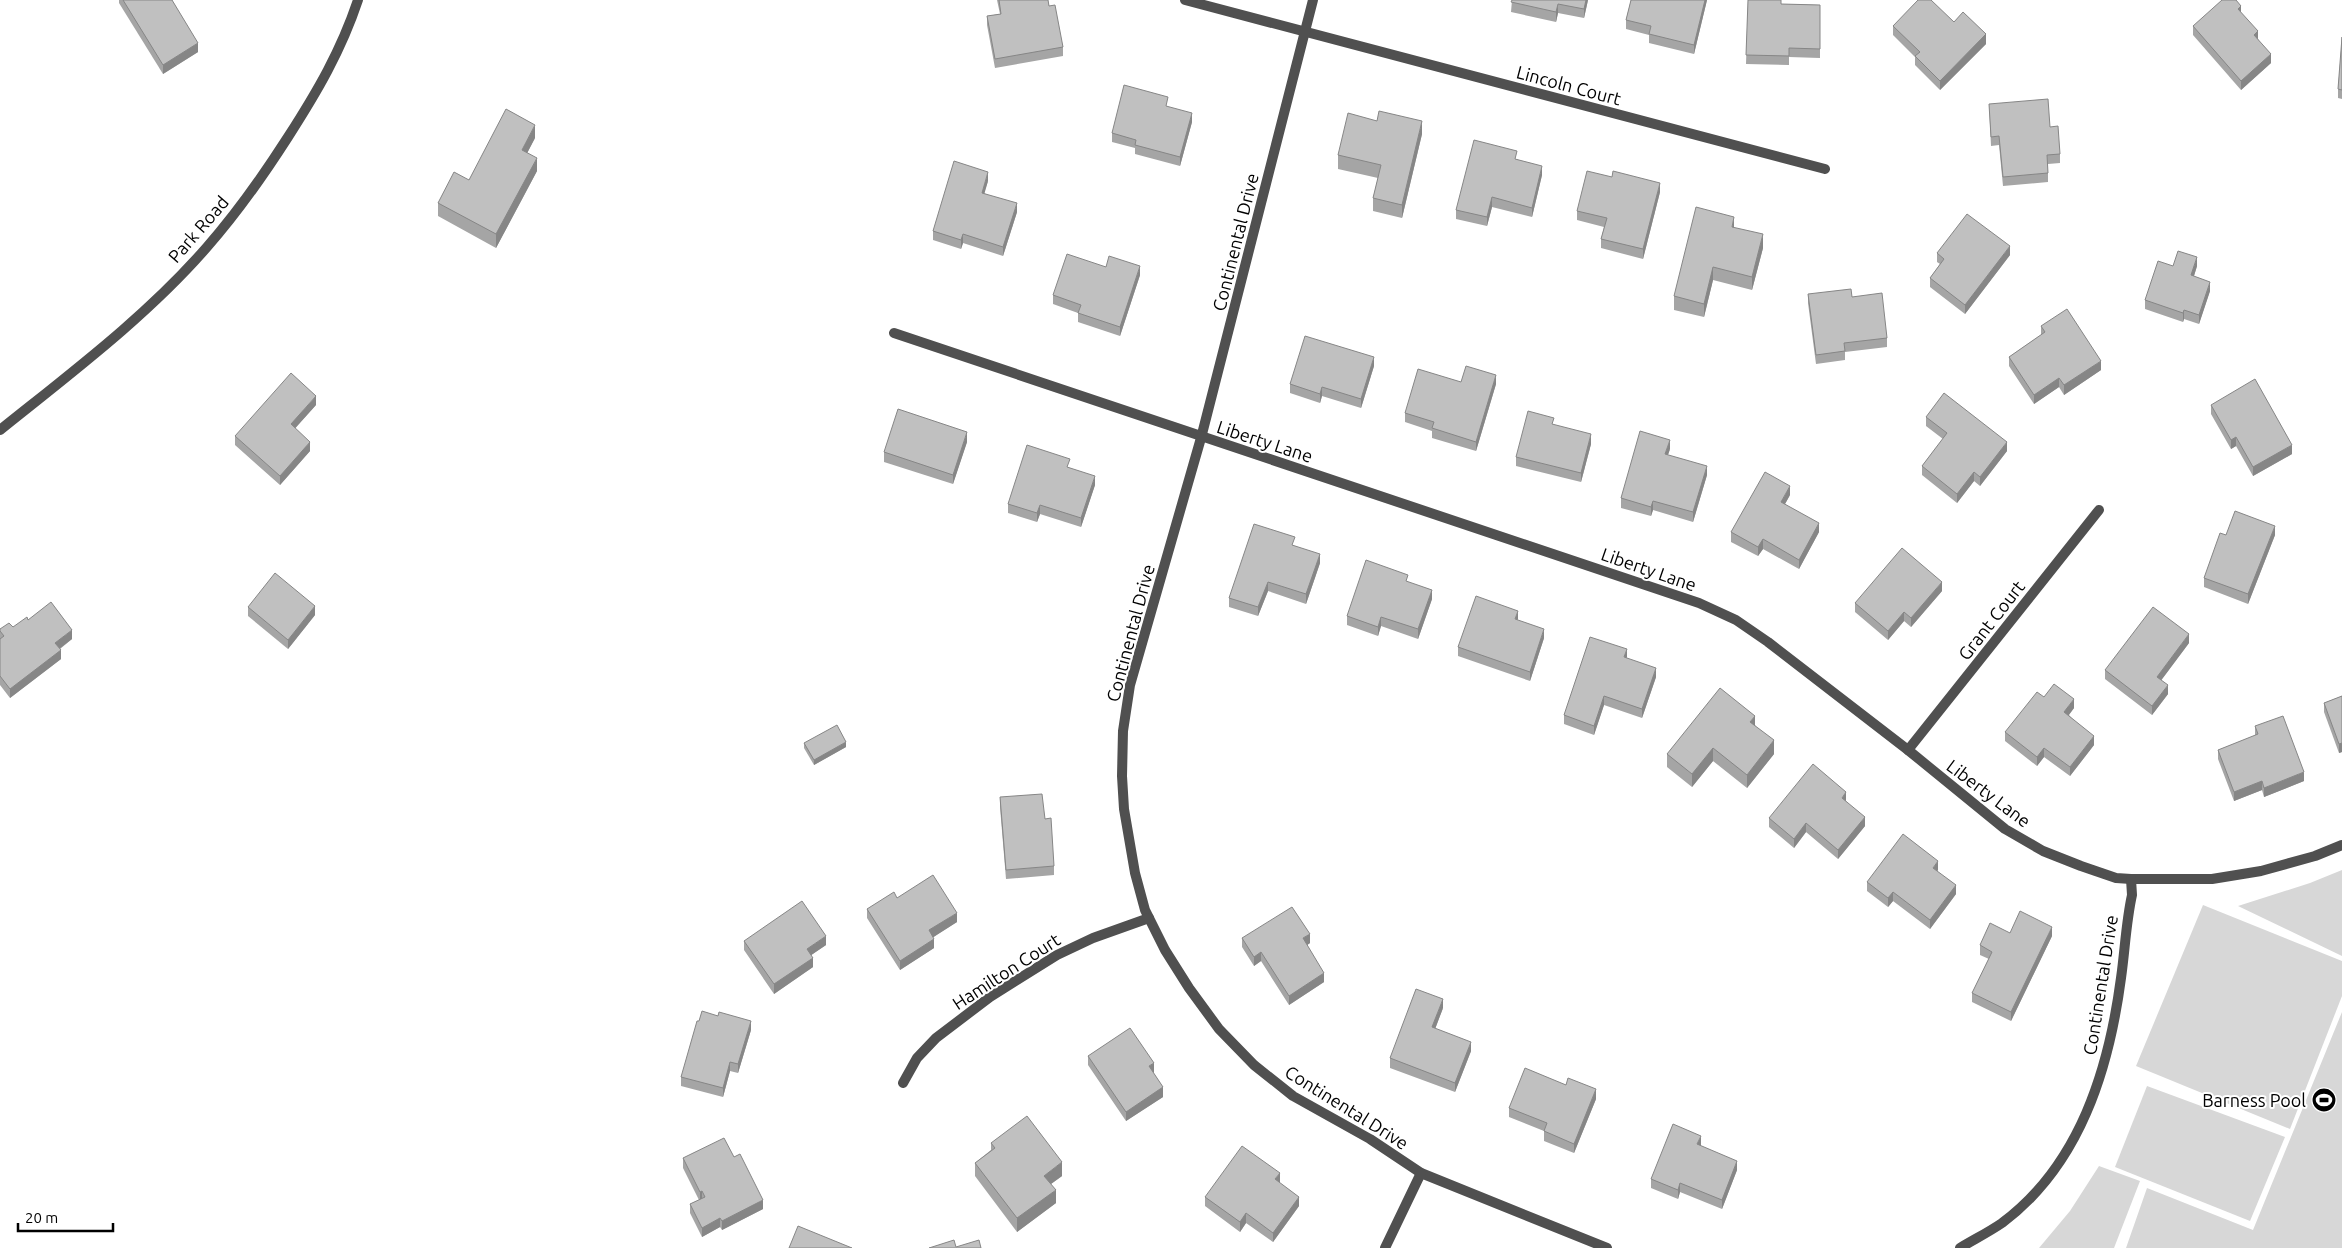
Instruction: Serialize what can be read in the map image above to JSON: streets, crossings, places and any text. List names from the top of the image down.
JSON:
{
  "streets": {
    "street": [
      "Lincoln Court",
      "Park Road",
      "Continental Drive",
      "Liberty Lane",
      "Grant Court",
      "Hamilton Court"
    ]
  },
  "crossings": [
    ["Lincoln Court", "Continental Drive"],
    ["Continental Drive", "Liberty Lane"],
    ["Continental Drive", "Hamilton Court"],
    ["Liberty Lane", "Grant Court"]
  ],
  "places": {
    "sports": ["Barness Pool"]
  },
  "scale_bar": "20 m"
}
